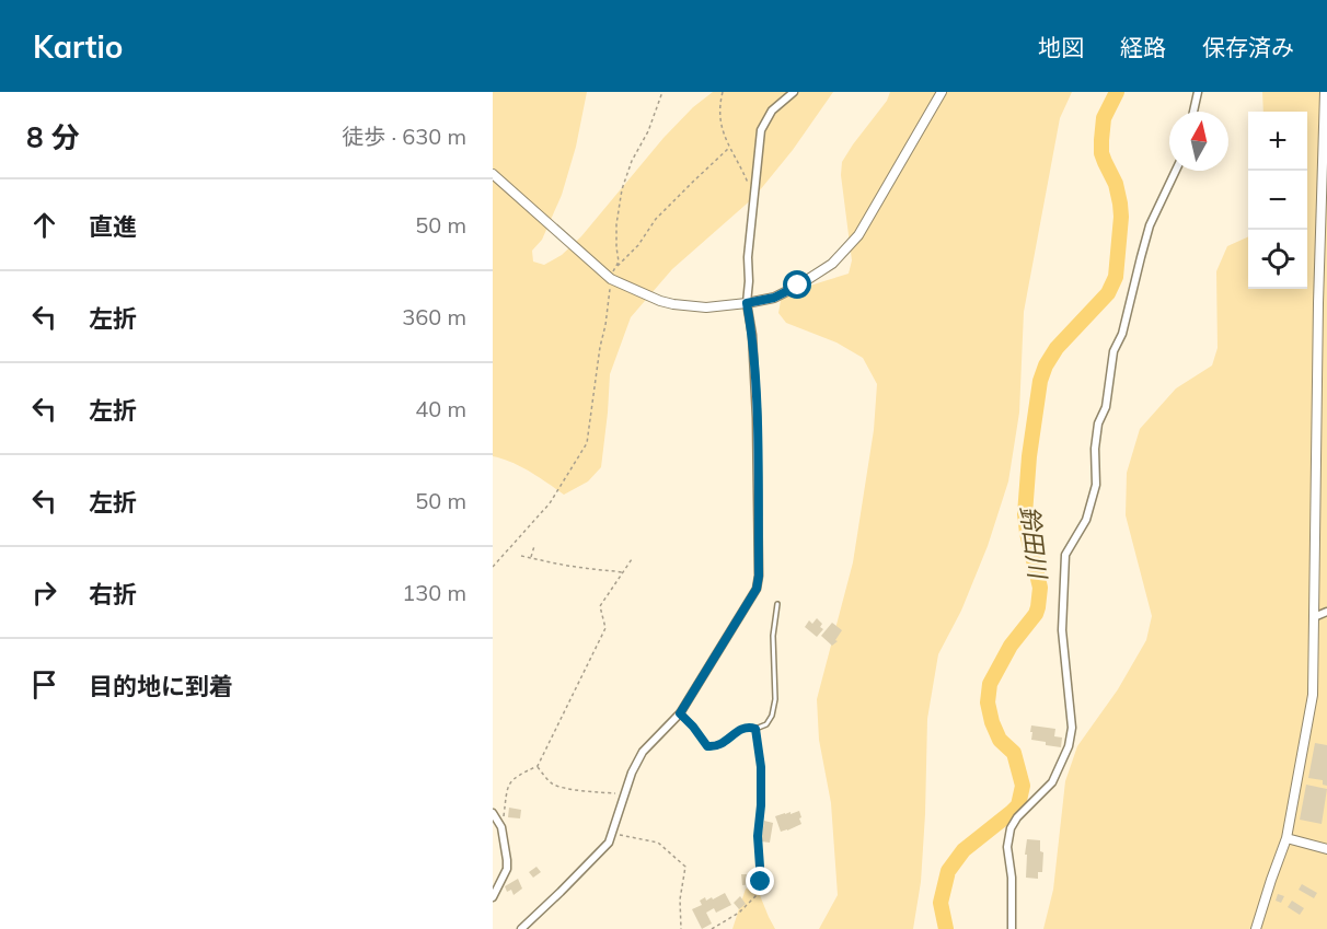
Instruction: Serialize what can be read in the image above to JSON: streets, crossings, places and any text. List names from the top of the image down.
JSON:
{
  "water": ["鈴田川"],
  "north": "top",
  "page": {
    "header": "Kartio",
    "nav": ["地図", "経路", "保存済み"],
    "heading": ["8 分", "徒歩 · 630 m"],
    "map_buttons": ["+", "−"],
    "list": [
      ["直進", "50 m"],
      ["左折", "360 m"],
      ["左折", "40 m"],
      ["左折", "50 m"],
      ["右折", "130 m"],
      "目的地に到着"
    ]
  }
}
